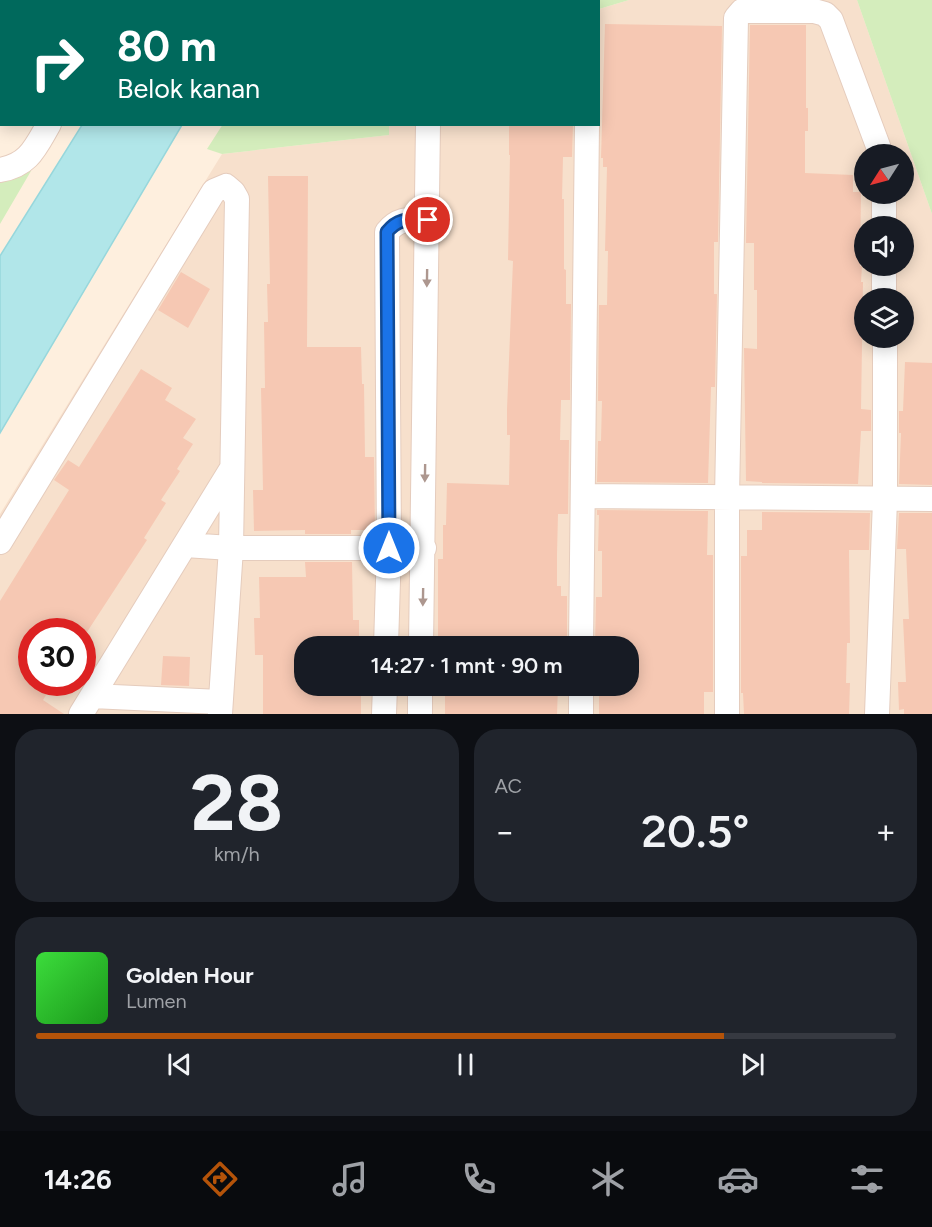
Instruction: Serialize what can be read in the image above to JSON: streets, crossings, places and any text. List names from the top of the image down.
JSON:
{
  "north": "bottom left",
  "page": {
    "turn": ["80 m", "Belok kanan"],
    "limit": "30",
    "trip": "14:27 · 1 mnt · 90 m",
    "tile": [
      ["28", "km/h"],
      "AC"
    ],
    "heat": ["−", "20.5°", "+"],
    "song": ["Golden Hour", "Lumen"],
    "tabs": "14:26"
  }
}
